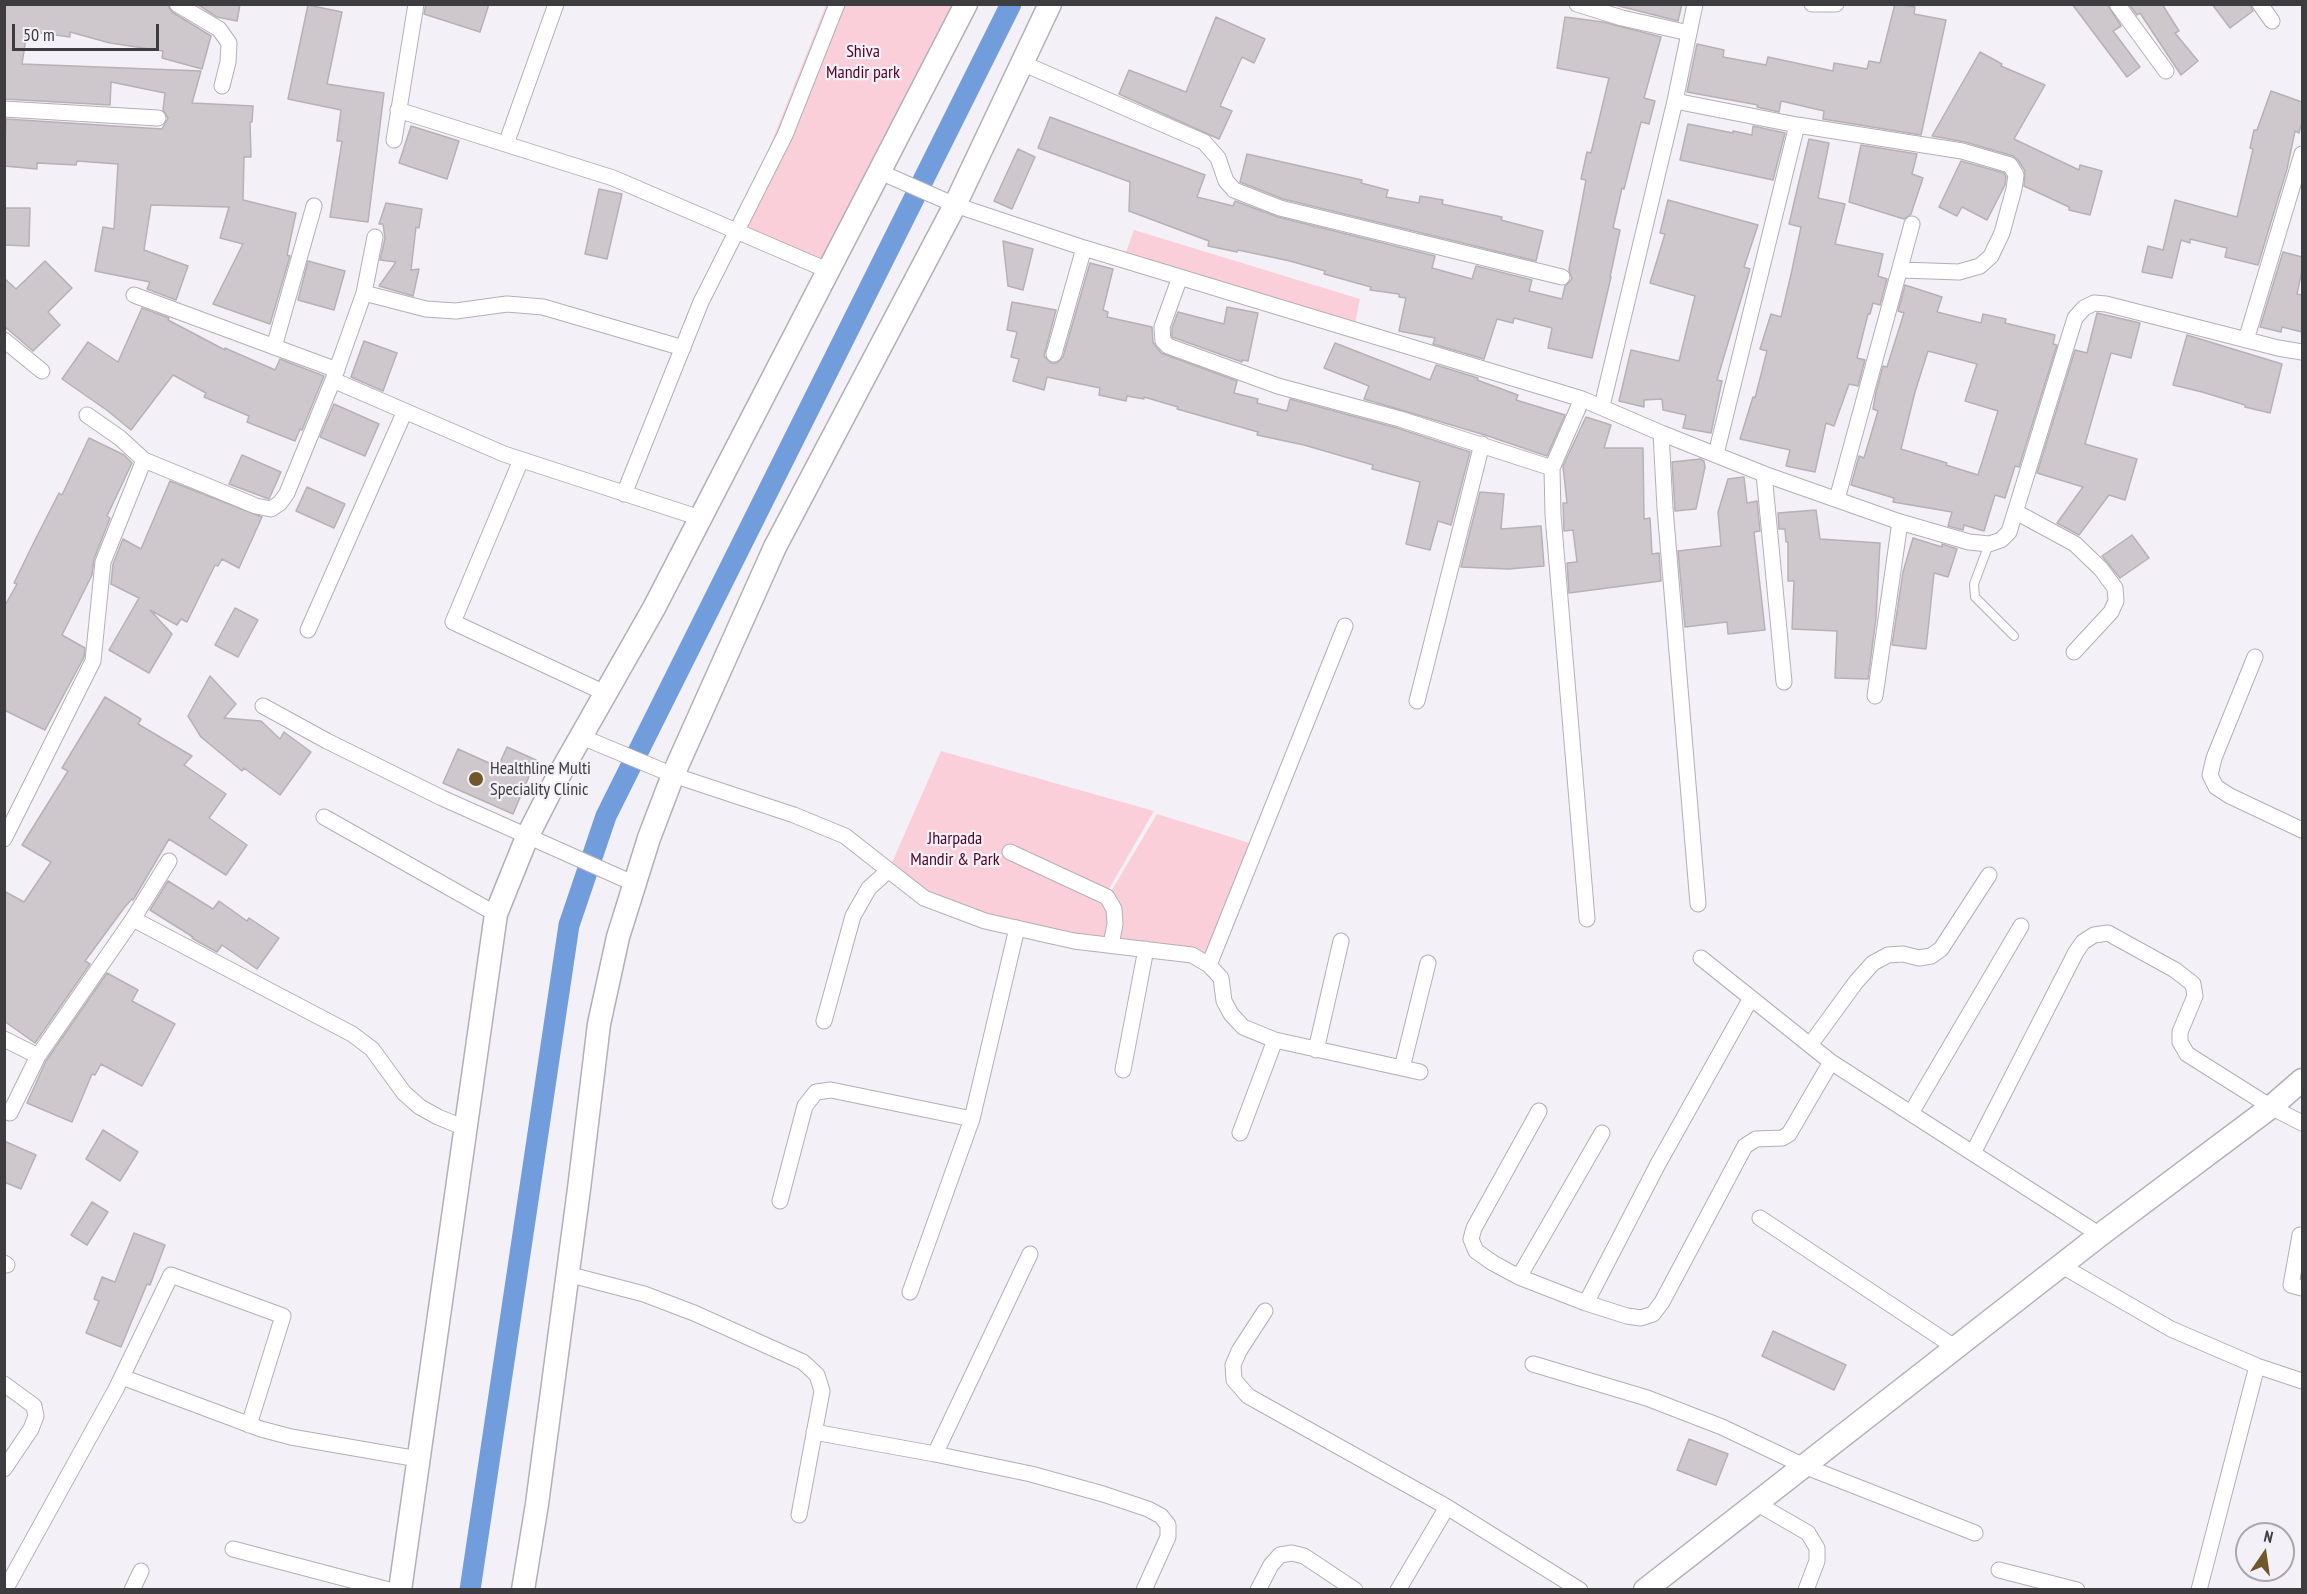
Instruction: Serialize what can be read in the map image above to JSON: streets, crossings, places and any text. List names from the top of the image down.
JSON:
{
  "parks": ["Shiva Mandir park", "Jharpada Mandir & Park"],
  "places": ["Healthline Multi Speciality Clinic"],
  "scale_bar": "50 m",
  "north": "top"
}
